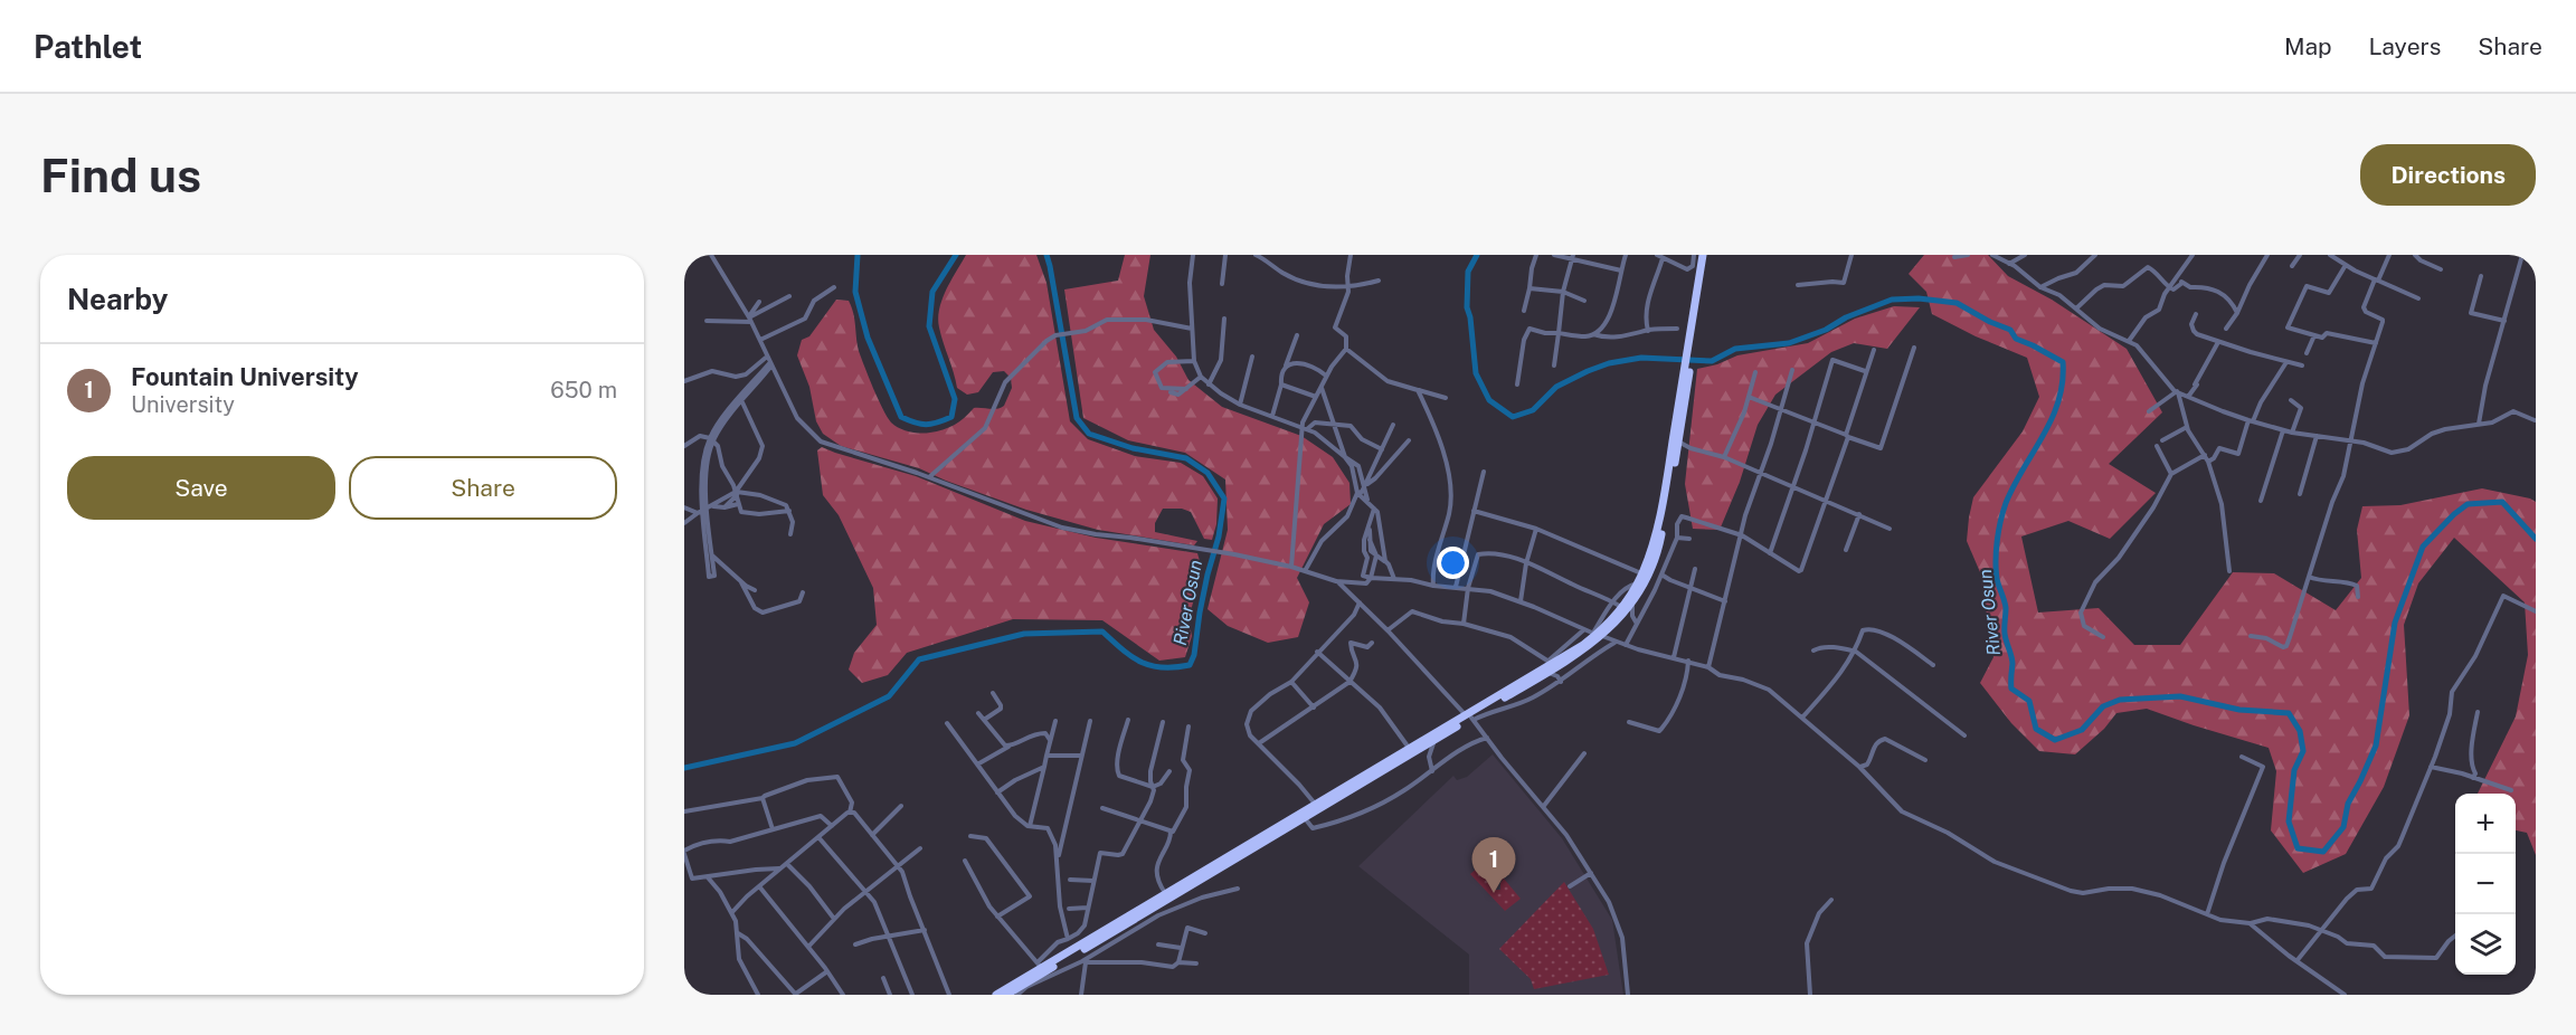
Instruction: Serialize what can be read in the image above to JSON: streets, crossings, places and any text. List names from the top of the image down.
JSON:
{
  "water": ["River Osun"],
  "page": {
    "header": "Pathlet",
    "nav": ["Map", "Layers", "Share"],
    "buttons": [
      "Directions",
      ["Save", "Share"]
    ],
    "title": "Find us",
    "heading": "Nearby",
    "list": [
      {
        "mark": "1",
        "name": "Fountain University",
        "note": "University",
        "value": "650 m"
      }
    ],
    "map_buttons": ["+", "−"],
    "pins": "1"
  }
}
